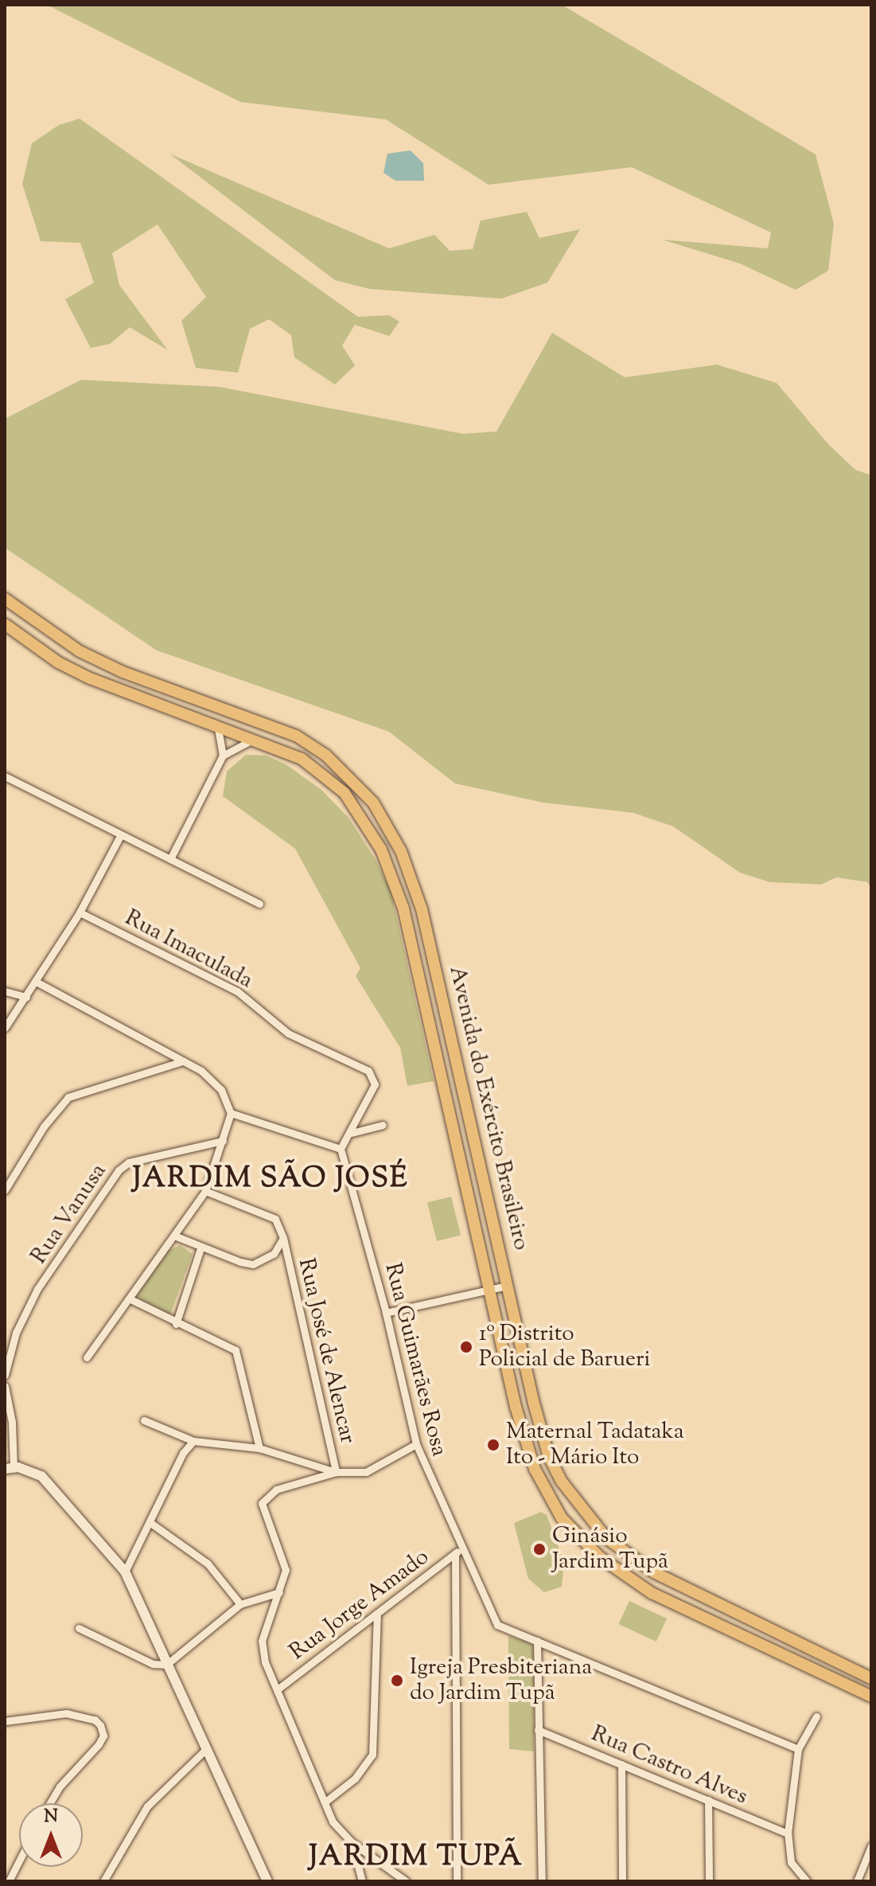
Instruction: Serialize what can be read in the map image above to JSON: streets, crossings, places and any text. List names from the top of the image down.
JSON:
{
  "streets": {
    "main road": ["Avenida do Exército Brasileiro"],
    "street": [
      "Rua Imaculada",
      "Rua Vanusa",
      "Rua José de Alencar",
      "Rua Guimarães Rosa",
      "Rua Jorge Amado",
      "Rua Castro Alves"
    ]
  },
  "crossings": [
    ["Rua Imaculada", "Rua Guimarães Rosa"],
    ["Rua Guimarães Rosa", "Rua Jorge Amado"]
  ],
  "districts": ["JARDIM SÃO JOSÉ", "JARDIM TUPÃ"],
  "places": [
    "1º Distrito Policial de Barueri",
    "Maternal Tadataka Ito - Mário Ito",
    "Ginásio Jardim Tupã",
    "Igreja Presbiteriana do Jardim Tupã"
  ],
  "north": "top"
}
